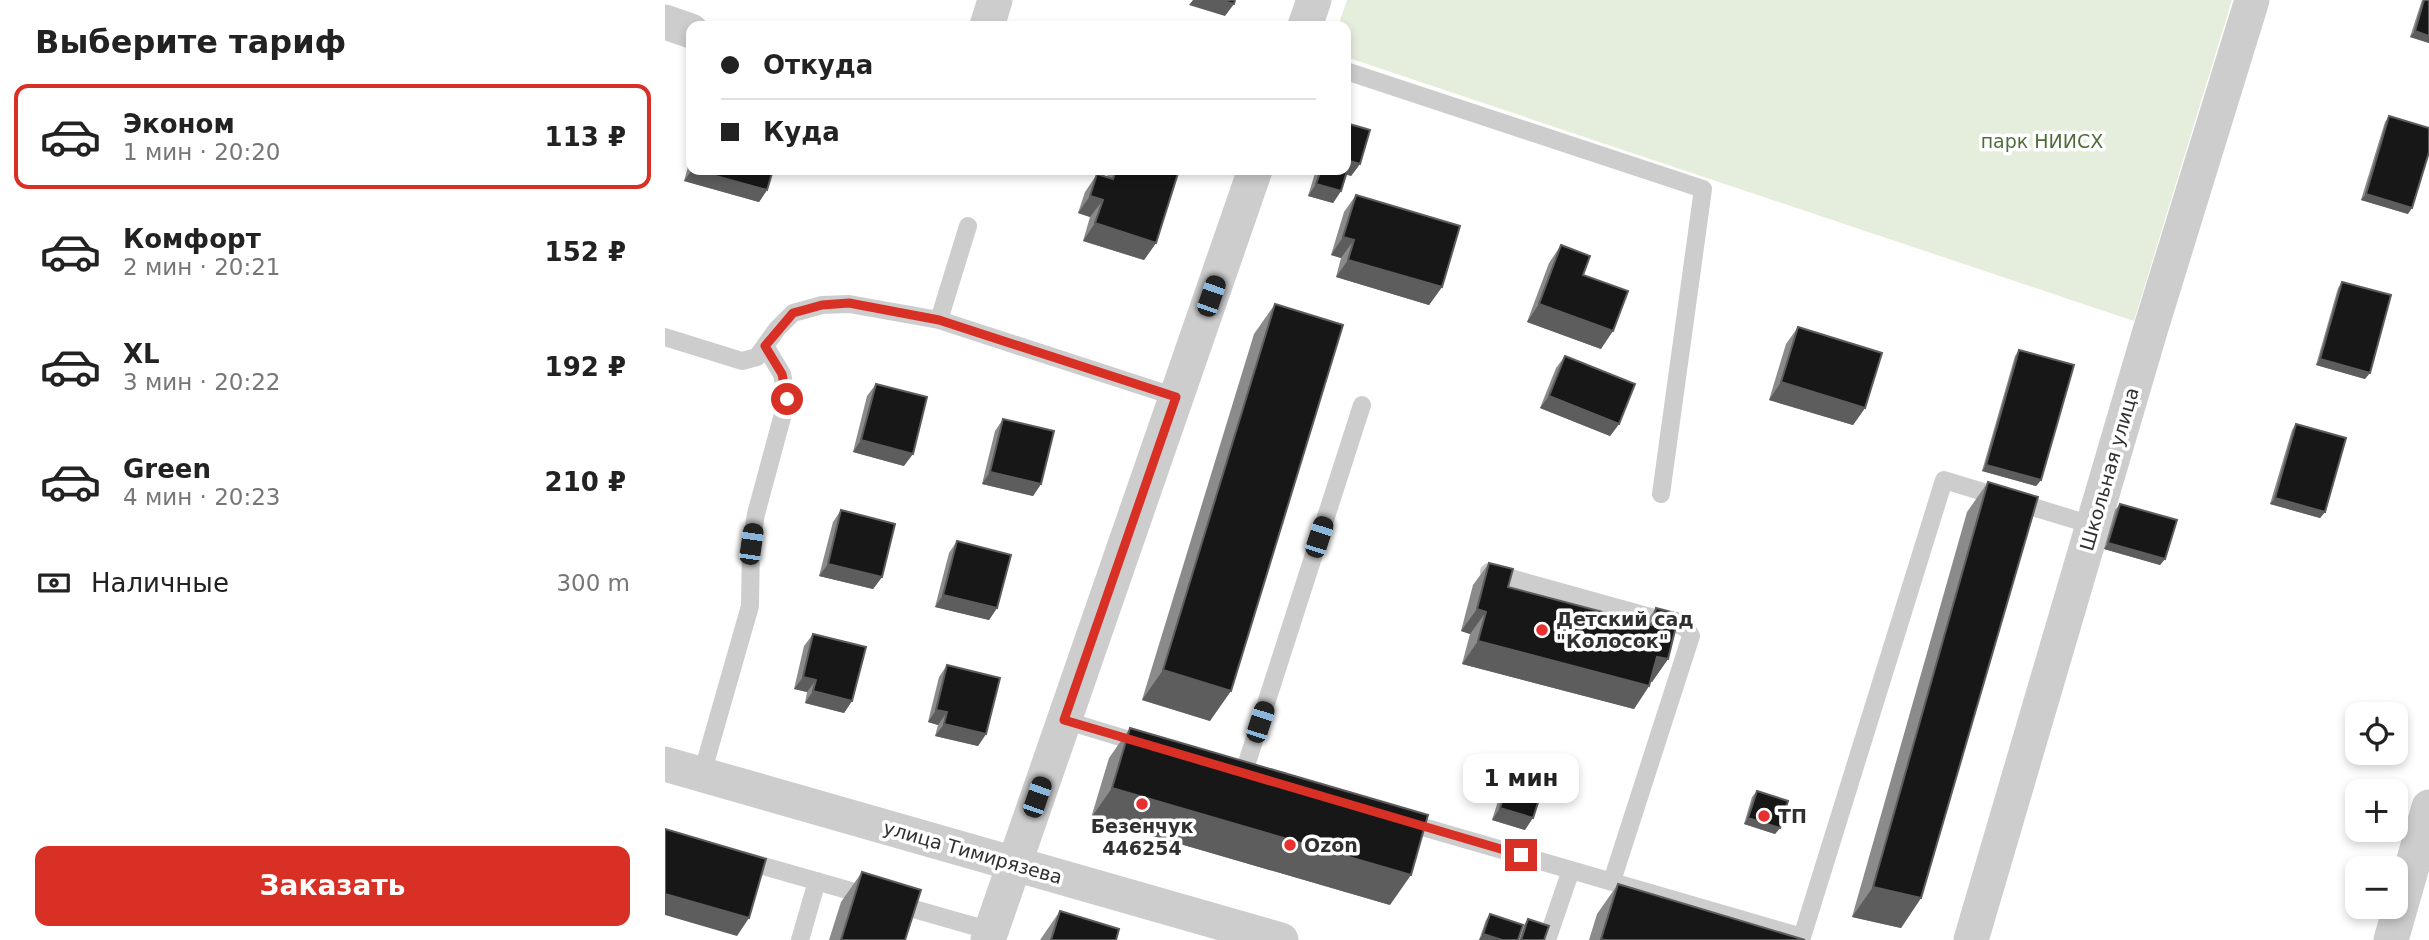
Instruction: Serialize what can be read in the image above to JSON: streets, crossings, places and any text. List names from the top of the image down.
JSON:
{
  "streets": {
    "street": ["Школьная улица", "улица Тимирязева"]
  },
  "parks": ["парк НИИСХ"],
  "places": [
    "Детский сад \"Колосок\"",
    "Безенчук 446254",
    "ТП",
    "Ozon"
  ],
  "page": {
    "heading": "Выберите тариф",
    "banner": ["Откуда", "Куда"],
    "list": [
      {
        "name": "Эконом",
        "note": "1 мин · 20:20",
        "value": "113 ₽"
      },
      {
        "name": "Комфорт",
        "note": "2 мин · 20:21",
        "value": "152 ₽"
      },
      {
        "name": "XL",
        "note": "3 мин · 20:22",
        "value": "192 ₽"
      },
      {
        "name": "Green",
        "note": "4 мин · 20:23",
        "value": "210 ₽"
      }
    ],
    "pay": ["Наличные", "300 m"],
    "map_buttons": ["+", "−"],
    "bubble": "1 мин",
    "buttons": "Заказать"
  }
}
